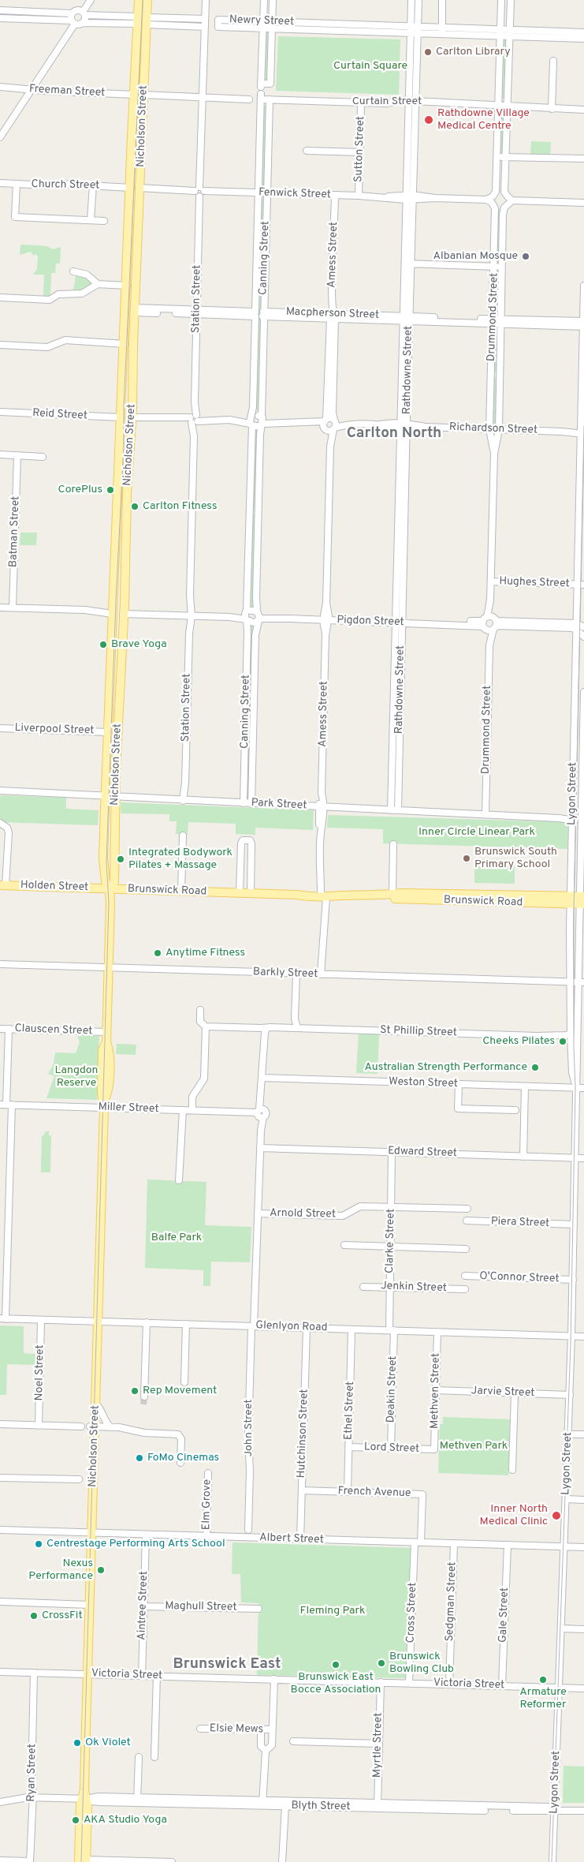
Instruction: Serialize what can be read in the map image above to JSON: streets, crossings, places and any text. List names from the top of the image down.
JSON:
{
  "streets": {
    "main road": ["Nicholson Street", "Holden Street", "Brunswick Road"],
    "street": [
      "Newry Street",
      "Freeman Street",
      "Curtain Street",
      "Sutton Street",
      "Church Street",
      "Fenwick Street",
      "Amess Street",
      "Canning Street",
      "Station Street",
      "Macpherson Street",
      "Drummond Street",
      "Rathdowne Street",
      "Reid Street",
      "Richardson Street",
      "Batman Street",
      "Hughes Street",
      "Pigdon Street",
      "Liverpool Street",
      "Lygon Street",
      "Park Street",
      "Barkly Street",
      "Clauscen Street",
      "St Phillip Street",
      "Weston Street",
      "Miller Street",
      "Edward Street",
      "Arnold Street",
      "Piera Street",
      "Clarke Street",
      "O'Connor Street",
      "Jenkin Street",
      "Glenlyon Road",
      "Noel Street",
      "Deakin Street",
      "Methven Street",
      "Jarvie Street",
      "Ethel Street",
      "John Street",
      "Hutchinson Street",
      "Lord Street",
      "French Avenue",
      "Elm Grove",
      "Albert Street",
      "Sedgman Street",
      "Aintree Street",
      "Maghull Street",
      "Cross Street",
      "Gale Street",
      "Victoria Street",
      "Elsie Mews",
      "Myrtle Street",
      "Ryan Street",
      "Blyth Street"
    ]
  },
  "crossings": [
    ["Newry Street", "Canning Street"],
    ["Newry Street", "Rathdowne Street"],
    ["Freeman Street", "Nicholson Street"],
    ["Curtain Street", "Sutton Street"],
    ["Curtain Street", "Canning Street"],
    ["Curtain Street", "Rathdowne Street"],
    ["Nicholson Street", "Church Street"],
    ["Nicholson Street", "Fenwick Street"],
    ["Nicholson Street", "Reid Street"],
    ["Nicholson Street", "Liverpool Street"],
    ["Nicholson Street", "Park Street"],
    ["Nicholson Street", "Holden Street"],
    ["Nicholson Street", "Brunswick Road"],
    ["Nicholson Street", "Barkly Street"],
    ["Nicholson Street", "Clauscen Street"],
    ["Nicholson Street", "Miller Street"],
    ["Nicholson Street", "Glenlyon Road"],
    ["Nicholson Street", "Albert Street"],
    ["Nicholson Street", "Victoria Street"],
    ["Nicholson Street", "Blyth Street"],
    ["Sutton Street", "Fenwick Street"],
    ["Fenwick Street", "Amess Street"],
    ["Fenwick Street", "Canning Street"],
    ["Fenwick Street", "Station Street"],
    ["Fenwick Street", "Drummond Street"],
    ["Fenwick Street", "Rathdowne Street"],
    ["Amess Street", "Macpherson Street"],
    ["Amess Street", "Richardson Street"],
    ["Amess Street", "Pigdon Street"],
    ["Amess Street", "Park Street"],
    ["Amess Street", "Brunswick Road"],
    ["Amess Street", "Barkly Street"],
    ["Canning Street", "Macpherson Street"],
    ["Canning Street", "Pigdon Street"],
    ["Canning Street", "Park Street"],
    ["Station Street", "Park Street"],
    ["Macpherson Street", "Drummond Street"],
    ["Macpherson Street", "Rathdowne Street"],
    ["Macpherson Street", "Lygon Street"],
    ["Drummond Street", "Richardson Street"],
    ["Drummond Street", "Hughes Street"],
    ["Drummond Street", "Pigdon Street"],
    ["Drummond Street", "Park Street"],
    ["Rathdowne Street", "Richardson Street"],
    ["Rathdowne Street", "Pigdon Street"],
    ["Rathdowne Street", "Park Street"],
    ["Richardson Street", "Lygon Street"],
    ["Hughes Street", "Lygon Street"],
    ["Pigdon Street", "Lygon Street"],
    ["Lygon Street", "Park Street"],
    ["Lygon Street", "Brunswick Road"],
    ["Lygon Street", "Barkly Street"],
    ["Lygon Street", "St Phillip Street"],
    ["Lygon Street", "Weston Street"],
    ["Lygon Street", "Edward Street"],
    ["Lygon Street", "Piera Street"],
    ["Lygon Street", "O'Connor Street"],
    ["Lygon Street", "Glenlyon Road"],
    ["Lygon Street", "Jarvie Street"],
    ["Lygon Street", "Albert Street"],
    ["Lygon Street", "Victoria Street"],
    ["Lygon Street", "Blyth Street"],
    ["Holden Street", "Brunswick Road"],
    ["St Phillip Street", "John Street"],
    ["Weston Street", "John Street"],
    ["Miller Street", "John Street"],
    ["Edward Street", "Clarke Street"],
    ["Edward Street", "John Street"],
    ["Arnold Street", "Clarke Street"],
    ["Arnold Street", "John Street"],
    ["Clarke Street", "Jenkin Street"],
    ["Clarke Street", "Glenlyon Road"],
    ["Clarke Street", "Deakin Street"],
    ["Glenlyon Road", "Noel Street"],
    ["Glenlyon Road", "Deakin Street"],
    ["Glenlyon Road", "Methven Street"],
    ["Glenlyon Road", "Ethel Street"],
    ["Glenlyon Road", "John Street"],
    ["Glenlyon Road", "Hutchinson Street"],
    ["Deakin Street", "Lord Street"],
    ["Methven Street", "Jarvie Street"],
    ["Methven Street", "Lord Street"],
    ["Ethel Street", "Lord Street"],
    ["Ethel Street", "French Avenue"],
    ["John Street", "Albert Street"],
    ["Hutchinson Street", "French Avenue"],
    ["Hutchinson Street", "Albert Street"],
    ["French Avenue", "Albert Street"],
    ["Elm Grove", "Albert Street"],
    ["Albert Street", "Sedgman Street"],
    ["Albert Street", "Aintree Street"],
    ["Albert Street", "Cross Street"],
    ["Albert Street", "Gale Street"],
    ["Sedgman Street", "Victoria Street"],
    ["Aintree Street", "Maghull Street"],
    ["Aintree Street", "Victoria Street"],
    ["Cross Street", "Victoria Street"],
    ["Gale Street", "Victoria Street"],
    ["Victoria Street", "Myrtle Street"],
    ["Victoria Street", "Ryan Street"],
    ["Myrtle Street", "Blyth Street"],
    ["Ryan Street", "Blyth Street"]
  ],
  "districts": ["Carlton North", "Brunswick East"],
  "parks": [
    "Curtain Square",
    "Inner Circle Linear Park",
    "Langdon Reserve",
    "Balfe Park",
    "Methven Park",
    "Fleming Park"
  ],
  "places": [
    "Carlton Library",
    "Rathdowne Village Medical Centre",
    "Albanian Mosque",
    "CorePlus",
    "Carlton Fitness",
    "Brave Yoga",
    "Brunswick South Primary School",
    "Integrated Bodywork Pilates + Massage",
    "Anytime Fitness",
    "Cheeks Pilates",
    "Australian Strength Performance",
    "Rep Movement",
    "FoMo Cinemas",
    "Inner North Medical Clinic",
    "Centrestage Performing Arts School",
    "Nexus Performance",
    "CrossFit",
    "Brunswick Bowling Club",
    "Brunswick East Bocce Association",
    "Armature Reformer",
    "Ok Violet",
    "AKA Studio Yoga"
  ]
}
